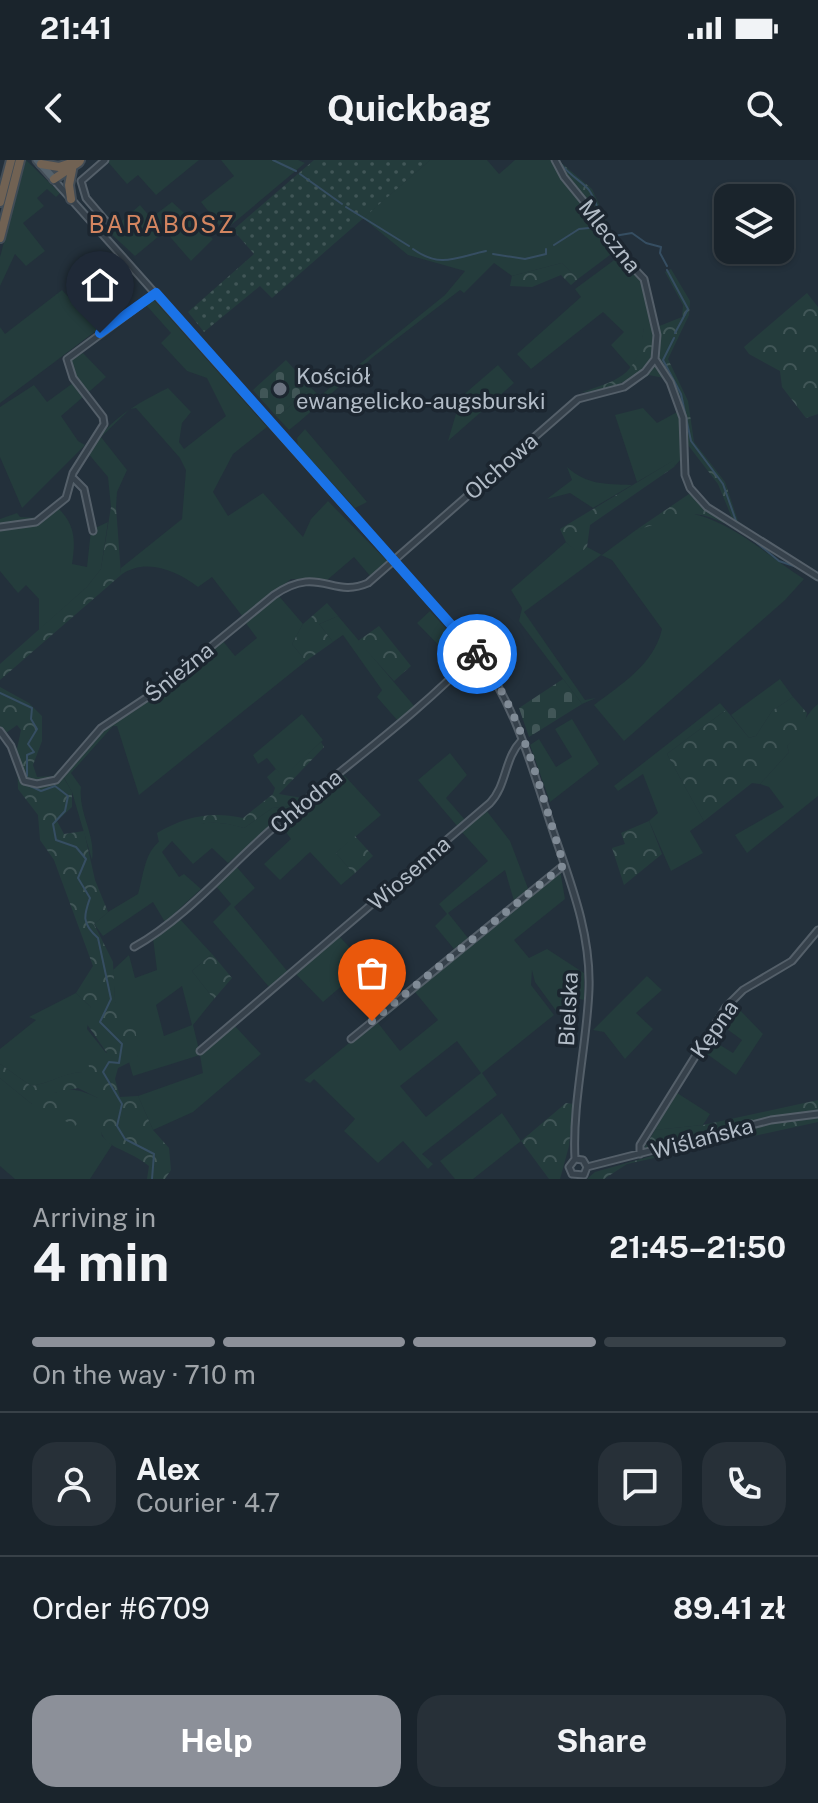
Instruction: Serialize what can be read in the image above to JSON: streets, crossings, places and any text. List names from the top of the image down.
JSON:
{
  "streets": {
    "main road": ["Bielska"],
    "street": [
      "Mleczna",
      "Olchowa",
      "Śnieżna",
      "Chłodna",
      "Wiosenna",
      "Kępna",
      "Wiślańska"
    ]
  },
  "crossings": [
    ["Mleczna", "Olchowa"],
    ["Olchowa", "Śnieżna"],
    ["Olchowa", "Bielska"],
    ["Śnieżna", "Bielska"],
    ["Chłodna", "Bielska"],
    ["Wiosenna", "Bielska"],
    ["Bielska", "Wiślańska"],
    ["Kępna", "Wiślańska"]
  ],
  "districts": ["BARABOSZ"],
  "places": ["Kościół ewangelicko-augsburski"],
  "page": {
    "status": "21:41",
    "header": "Quickbag",
    "heading": ["4 min", "Arriving in", "21:45–21:50"],
    "panel": [
      "Alex",
      "Courier · 4.7",
      "Order #6709",
      "89.41 zł"
    ],
    "bar": "On the way · 710 m",
    "buttons": ["Help", "Share"]
  }
}
